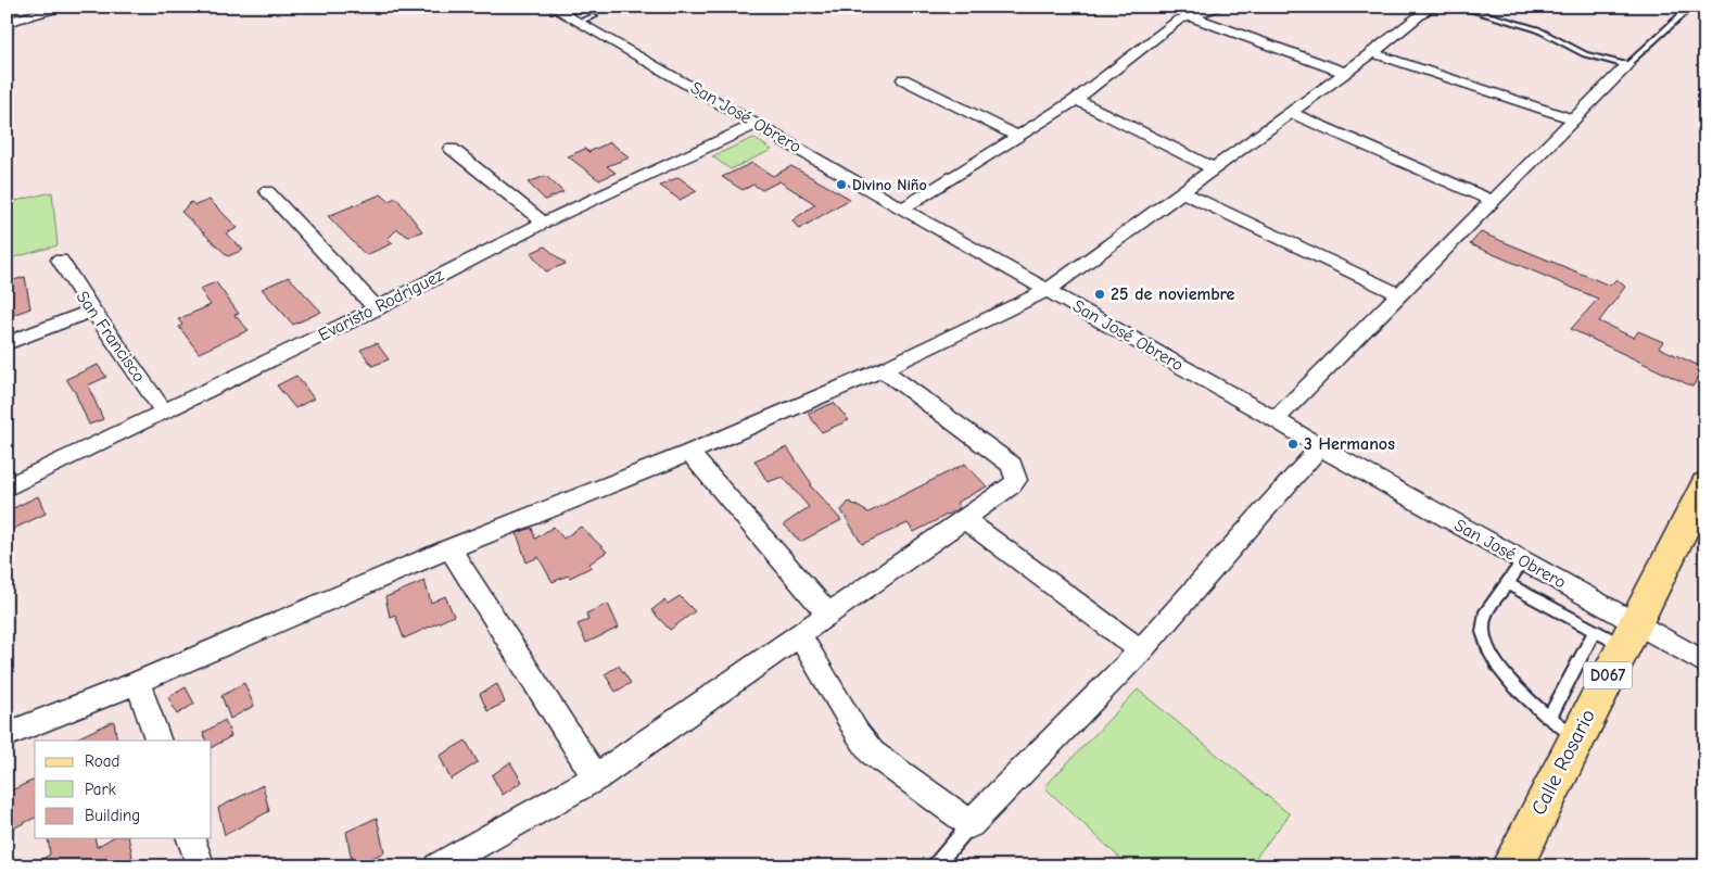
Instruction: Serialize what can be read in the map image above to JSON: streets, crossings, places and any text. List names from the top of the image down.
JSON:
{
  "streets": {
    "main road": ["D067", "Calle Rosario"],
    "street": ["San José Obrero", "Evaristo Rodriguez", "San Francisco"]
  },
  "crossings": [
    ["San José Obrero", "Evaristo Rodriguez"],
    ["San José Obrero", "Calle Rosario"],
    ["Evaristo Rodriguez", "San Francisco"]
  ],
  "places": ["Divino Niño", "25 de noviembre", "3 Hermanos"],
  "legend": ["Road", "Park", "Building"]
}
